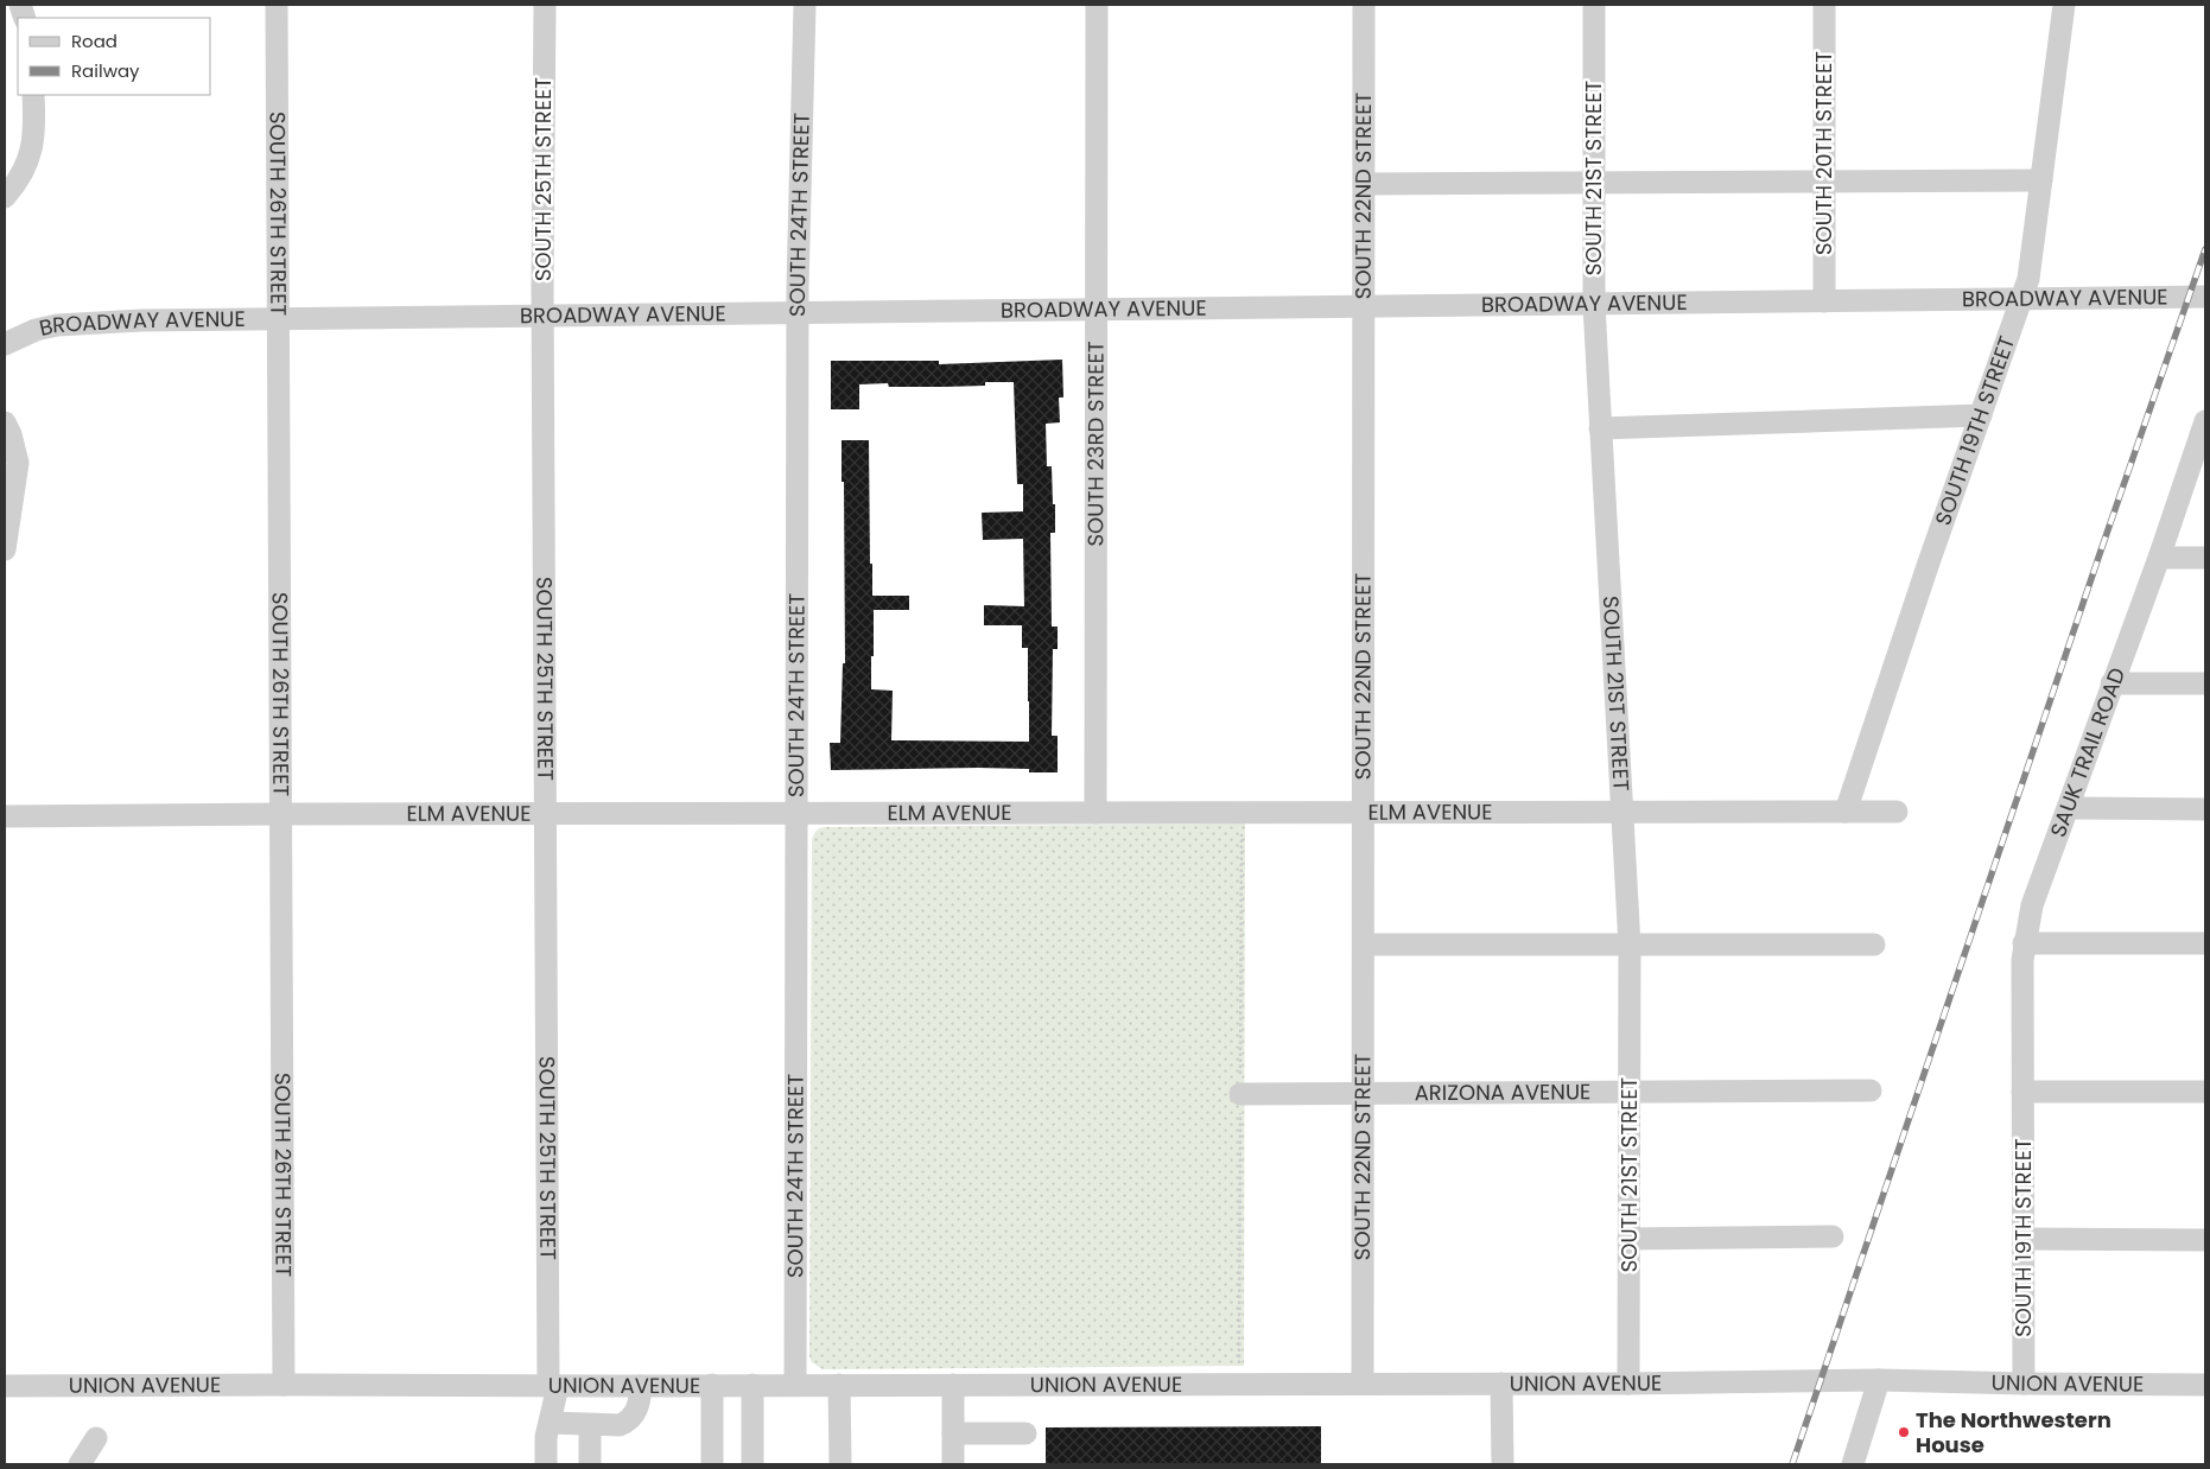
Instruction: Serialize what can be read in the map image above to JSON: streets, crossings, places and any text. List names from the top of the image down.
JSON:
{
  "streets": {
    "street": [
      "SOUTH 20TH STREET",
      "SOUTH 21ST STREET",
      "SOUTH 25TH STREET",
      "SOUTH 22ND STREET",
      "SOUTH 26TH STREET",
      "SOUTH 24TH STREET",
      "BROADWAY AVENUE",
      "SOUTH 19TH STREET",
      "SOUTH 23RD STREET",
      "SAUK TRAIL ROAD",
      "ELM AVENUE",
      "ARIZONA AVENUE",
      "UNION AVENUE"
    ]
  },
  "crossings": [
    ["SOUTH 20TH STREET", "BROADWAY AVENUE"],
    ["SOUTH 21ST STREET", "BROADWAY AVENUE"],
    ["SOUTH 21ST STREET", "ELM AVENUE"],
    ["SOUTH 21ST STREET", "ARIZONA AVENUE"],
    ["SOUTH 21ST STREET", "UNION AVENUE"],
    ["SOUTH 25TH STREET", "BROADWAY AVENUE"],
    ["SOUTH 25TH STREET", "ELM AVENUE"],
    ["SOUTH 25TH STREET", "UNION AVENUE"],
    ["SOUTH 22ND STREET", "BROADWAY AVENUE"],
    ["SOUTH 22ND STREET", "ELM AVENUE"],
    ["SOUTH 22ND STREET", "ARIZONA AVENUE"],
    ["SOUTH 22ND STREET", "UNION AVENUE"],
    ["SOUTH 26TH STREET", "BROADWAY AVENUE"],
    ["SOUTH 26TH STREET", "ELM AVENUE"],
    ["SOUTH 26TH STREET", "UNION AVENUE"],
    ["SOUTH 24TH STREET", "BROADWAY AVENUE"],
    ["SOUTH 24TH STREET", "ELM AVENUE"],
    ["SOUTH 24TH STREET", "UNION AVENUE"],
    ["BROADWAY AVENUE", "SOUTH 19TH STREET"],
    ["BROADWAY AVENUE", "SOUTH 23RD STREET"],
    ["SOUTH 19TH STREET", "SAUK TRAIL ROAD"],
    ["SOUTH 19TH STREET", "ELM AVENUE"],
    ["SOUTH 19TH STREET", "UNION AVENUE"],
    ["SOUTH 23RD STREET", "ELM AVENUE"]
  ],
  "places": ["The Northwestern House"],
  "legend": ["Road", "Railway"]
}
